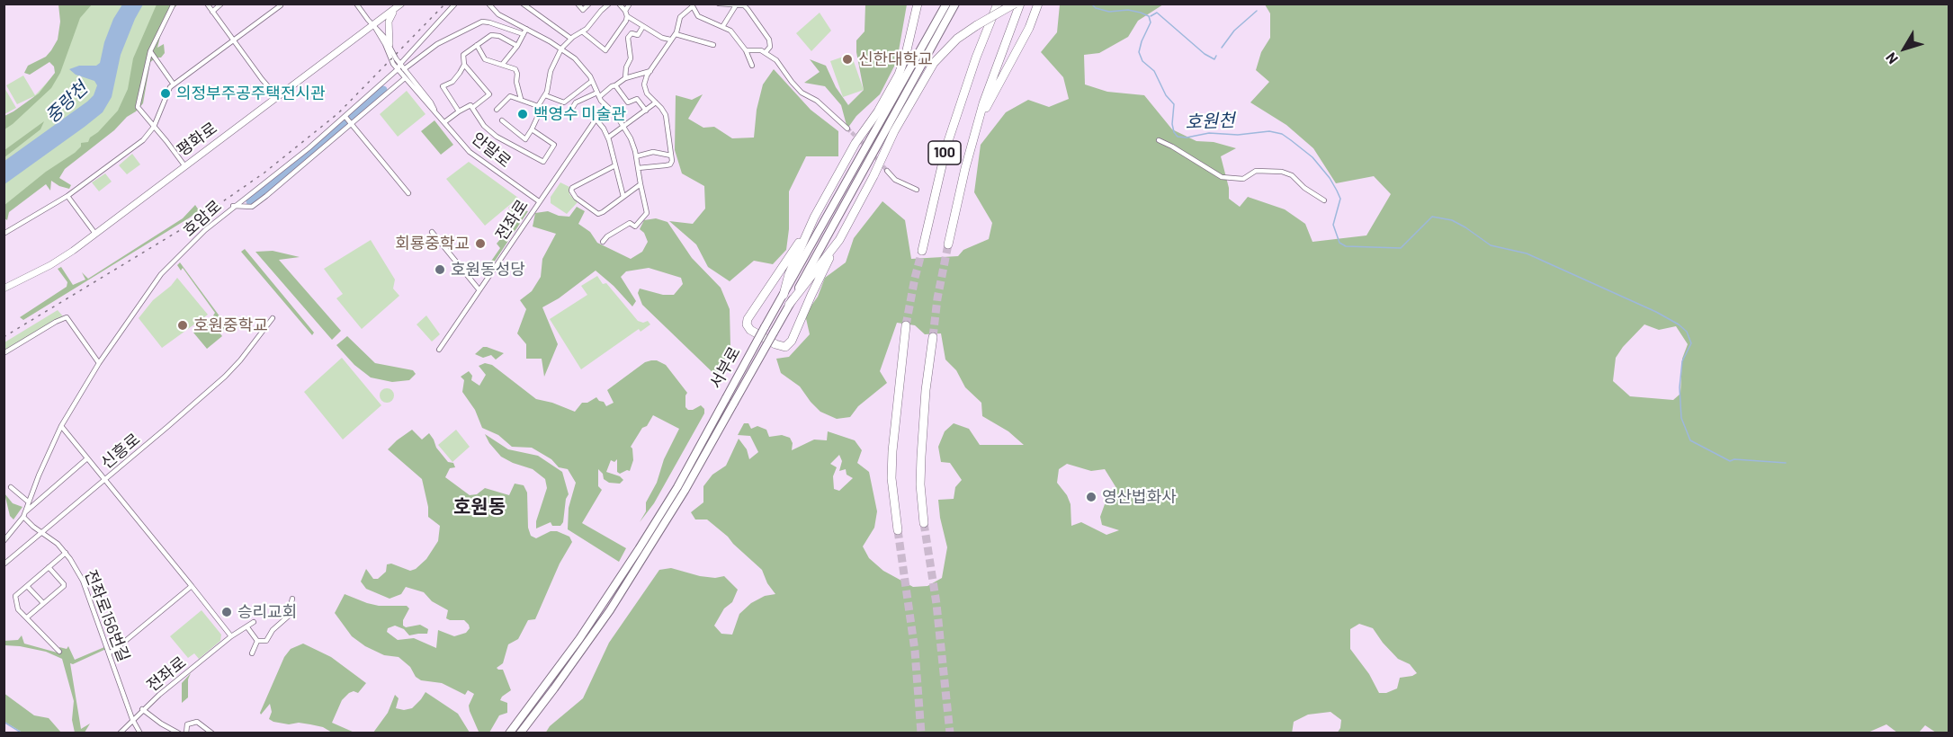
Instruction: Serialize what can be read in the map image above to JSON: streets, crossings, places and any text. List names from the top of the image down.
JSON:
{
  "streets": {
    "highway": ["100", "서부로"],
    "main road": ["평화로"],
    "street": [
      "안말로",
      "호암로",
      "전좌로",
      "신흥로",
      "전좌로156번길"
    ]
  },
  "crossings": [
    ["평화로", "안말로"],
    ["안말로", "호암로"],
    ["안말로", "전좌로"],
    ["호암로", "전좌로156번길"],
    ["전좌로", "전좌로156번길"],
    ["신흥로", "전좌로156번길"]
  ],
  "districts": ["호원동"],
  "water": ["중랑천", "호원천"],
  "places": [
    "신한대학교",
    "의정부주공주택전시관",
    "백영수 미술관",
    "회룡중학교",
    "호원동성당",
    "호원중학교",
    "영산법화사",
    "승리교회"
  ],
  "north": "bottom left"
}
